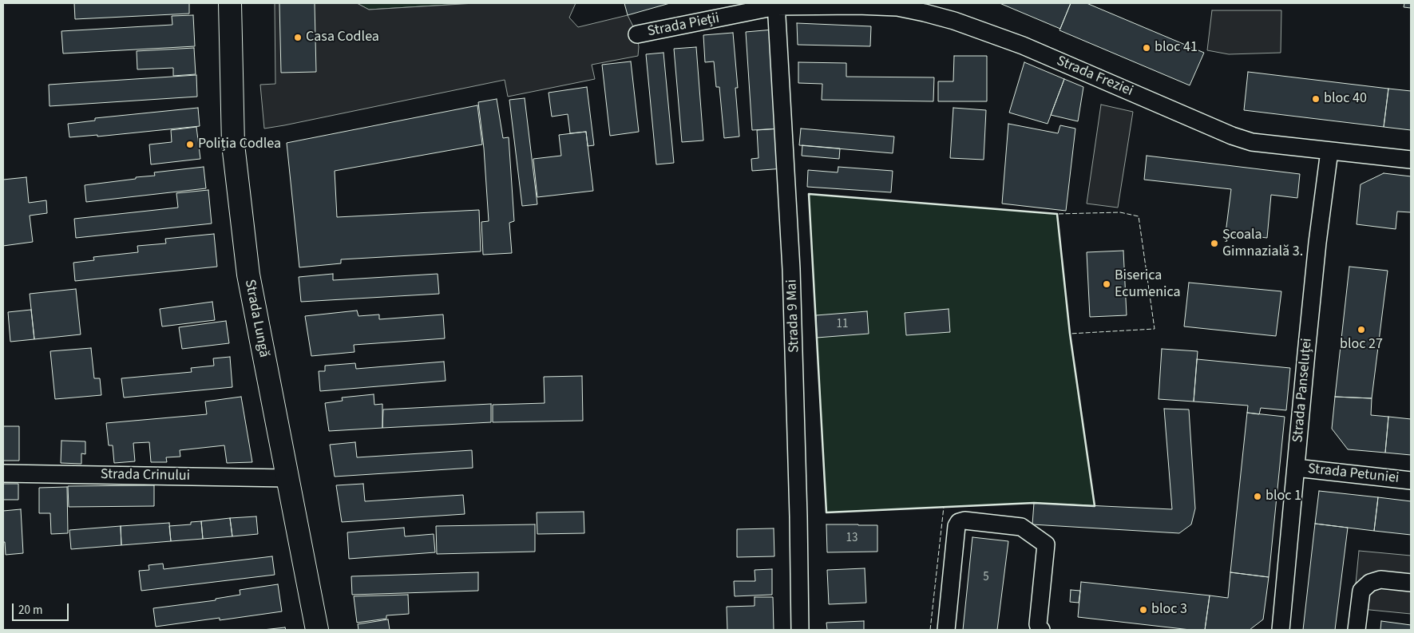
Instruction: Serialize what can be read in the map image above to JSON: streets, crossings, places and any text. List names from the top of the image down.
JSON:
{
  "streets": {
    "highway": ["Strada Lungă"],
    "street": [
      "Strada Pieții",
      "Strada Freziei",
      "Strada 9 Mai",
      "Strada Panseluței",
      "Strada Petuniei",
      "Strada Crinului"
    ]
  },
  "crossings": [
    ["Strada Pieții", "Strada Freziei"],
    ["Strada Pieții", "Strada 9 Mai"],
    ["Strada Freziei", "Strada 9 Mai"],
    ["Strada Freziei", "Strada Panseluței"],
    ["Strada Lungă", "Strada Crinului"],
    ["Strada Panseluței", "Strada Petuniei"]
  ],
  "places": [
    "Casa Codlea",
    "bloc 41",
    "bloc 40",
    "Poliția Codlea",
    "Școala Gimnazială 3.",
    "Biserica Ecumenica",
    "bloc 27",
    "bloc 1",
    "bloc 3"
  ],
  "house_numbers": ["11", "13", "5"],
  "scale_bar": "20 m"
}
